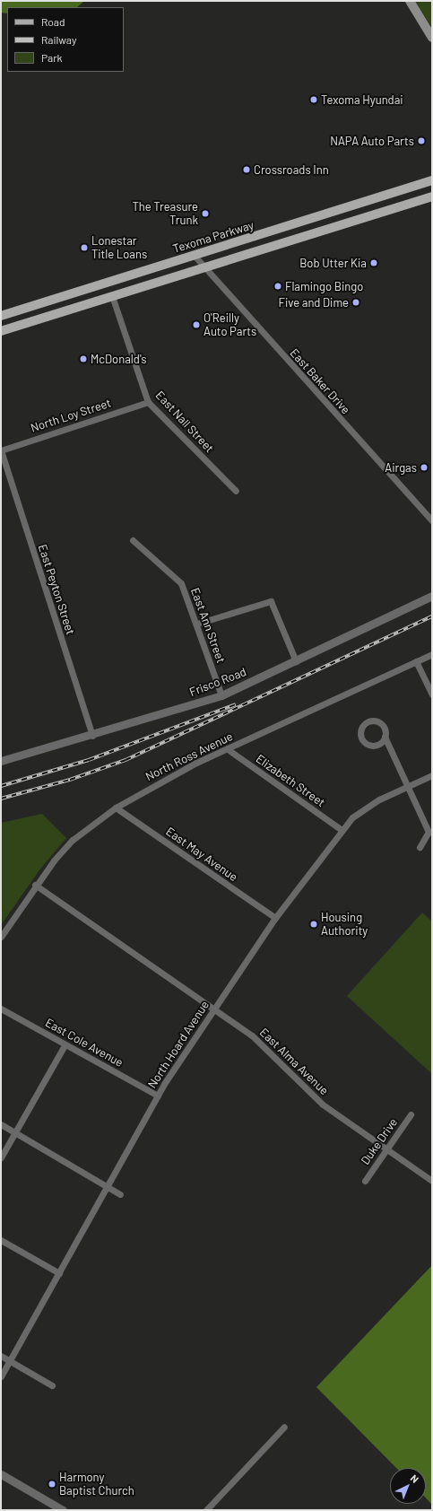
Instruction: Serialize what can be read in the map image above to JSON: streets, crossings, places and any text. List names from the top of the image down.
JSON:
{
  "streets": {
    "main road": ["Texoma Parkway"],
    "street": [
      "East Baker Drive",
      "North Loy Street",
      "East Nall Street",
      "East Peyton Street",
      "East Ann Street",
      "Frisco Road",
      "North Ross Avenue",
      "Elizabeth Street",
      "East May Avenue",
      "East Cole Avenue",
      "North Hoard Avenue",
      "East Alma Avenue",
      "Duke Drive"
    ]
  },
  "crossings": [
    ["Texoma Parkway", "East Baker Drive"],
    ["North Loy Street", "East Nall Street"],
    ["North Loy Street", "East Peyton Street"],
    ["East Peyton Street", "Frisco Road"],
    ["East Ann Street", "Frisco Road"],
    ["North Ross Avenue", "Elizabeth Street"],
    ["North Ross Avenue", "East May Avenue"],
    ["North Ross Avenue", "East Alma Avenue"],
    ["Elizabeth Street", "North Hoard Avenue"],
    ["East May Avenue", "North Hoard Avenue"],
    ["East Cole Avenue", "North Hoard Avenue"],
    ["North Hoard Avenue", "East Alma Avenue"],
    ["East Alma Avenue", "Duke Drive"]
  ],
  "places": [
    "Texoma Hyundai",
    "NAPA Auto Parts",
    "Crossroads Inn",
    "The Treasure Trunk",
    "Lonestar Title Loans",
    "Bob Utter Kia",
    "Flamingo Bingo",
    "Five and Dime",
    "O'Reilly Auto Parts",
    "McDonald's",
    "Airgas",
    "Housing Authority",
    "Harmony Baptist Church"
  ],
  "legend": ["Road", "Railway", "Park"],
  "north": "top right"
}
